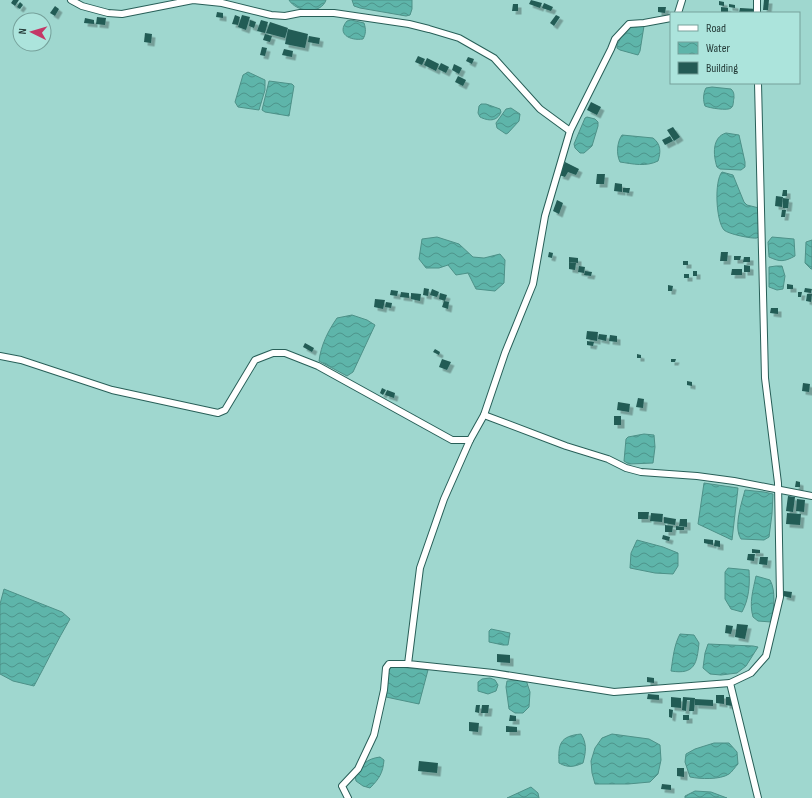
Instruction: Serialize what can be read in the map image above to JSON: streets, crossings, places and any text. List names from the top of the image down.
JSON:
{
  "legend": ["Road", "Water", "Building"],
  "north": "left"
}
